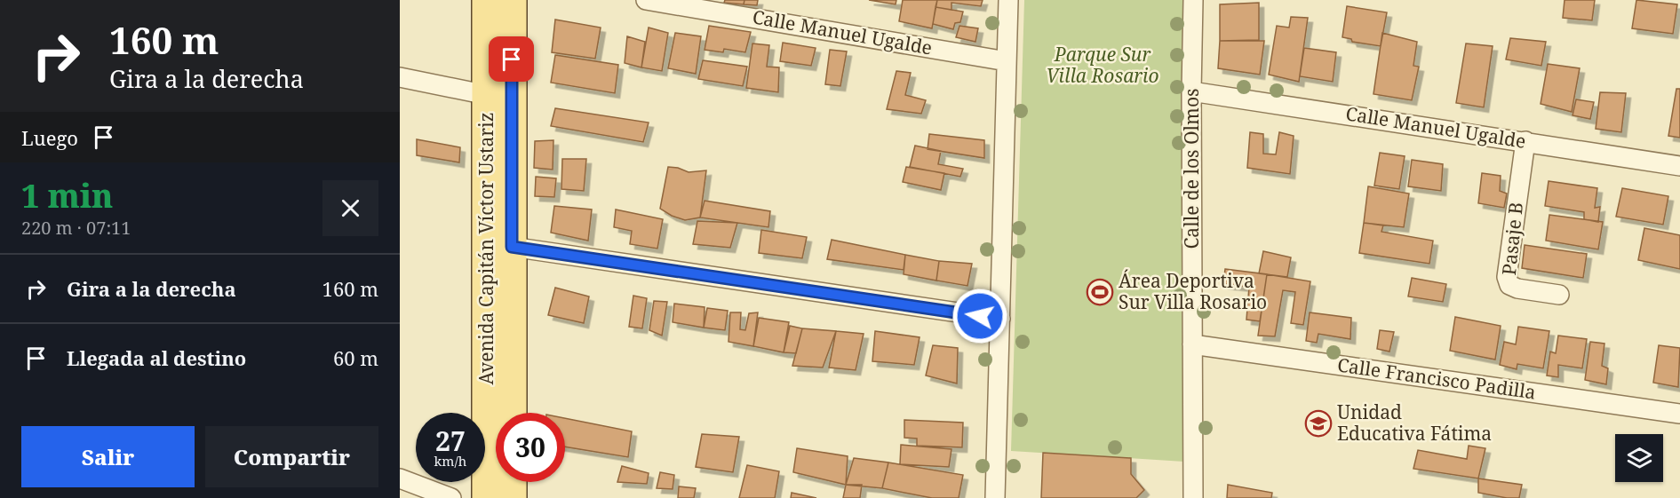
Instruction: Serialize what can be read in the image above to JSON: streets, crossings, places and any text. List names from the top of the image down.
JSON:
{
  "streets": {
    "main road": ["Avenida Capitán Víctor Ustariz"],
    "street": [
      "Calle Manuel Ugalde",
      "Calle de los Olmos",
      "Pasaje B",
      "Calle Francisco Padilla"
    ]
  },
  "crossings": [
    ["Calle Manuel Ugalde", "Calle de los Olmos"],
    ["Calle Manuel Ugalde", "Pasaje B"],
    ["Calle de los Olmos", "Calle Francisco Padilla"]
  ],
  "parks": ["Parque Sur Villa Rosario"],
  "places": {
    "sports": ["Área Deportiva Sur Villa Rosario"],
    "school or university": ["Unidad Educativa Fátima"]
  },
  "page": {
    "turn": ["160 m", "Gira a la derecha"],
    "then": "Luego",
    "heading": ["1 min", "220 m · 07:11"],
    "list": [
      {
        "name": "Gira a la derecha",
        "value": "160 m"
      },
      {
        "name": "Llegada al destino",
        "value": "60 m"
      }
    ],
    "speed": "27 km/h",
    "limit": "30",
    "buttons": ["Salir", "Compartir"]
  }
}
